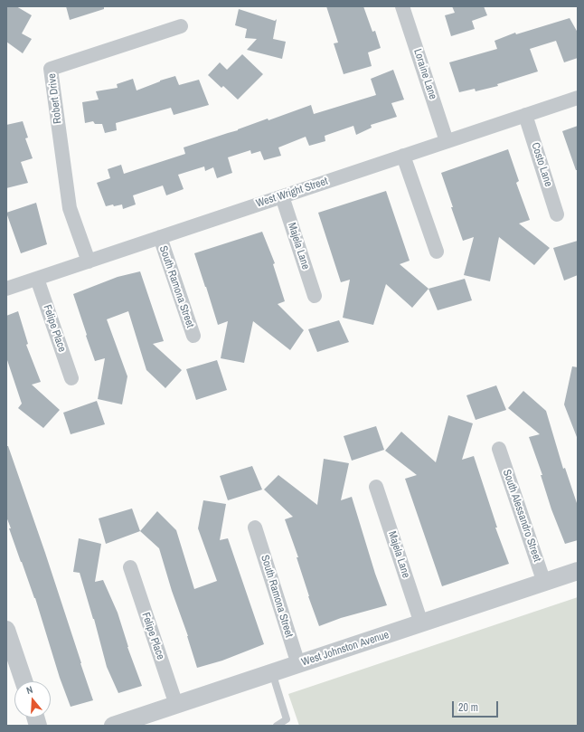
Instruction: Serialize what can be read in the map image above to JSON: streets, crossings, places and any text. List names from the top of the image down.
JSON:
{
  "streets": {
    "street": [
      "Loraine Lane",
      "Robert Drive",
      "Costo Lane",
      "West Wright Street",
      "Majela Lane",
      "South Ramona Street",
      "Felipe Place",
      "South Alessandro Street",
      "West Johnston Avenue"
    ]
  },
  "crossings": [
    ["Loraine Lane", "West Wright Street"],
    ["Robert Drive", "West Wright Street"],
    ["Costo Lane", "West Wright Street"],
    ["West Wright Street", "Majela Lane"],
    ["West Wright Street", "South Ramona Street"],
    ["West Wright Street", "Felipe Place"],
    ["Majela Lane", "West Johnston Avenue"],
    ["South Ramona Street", "West Johnston Avenue"],
    ["Felipe Place", "West Johnston Avenue"],
    ["South Alessandro Street", "West Johnston Avenue"]
  ],
  "scale_bar": "20 m",
  "north": "top"
}
